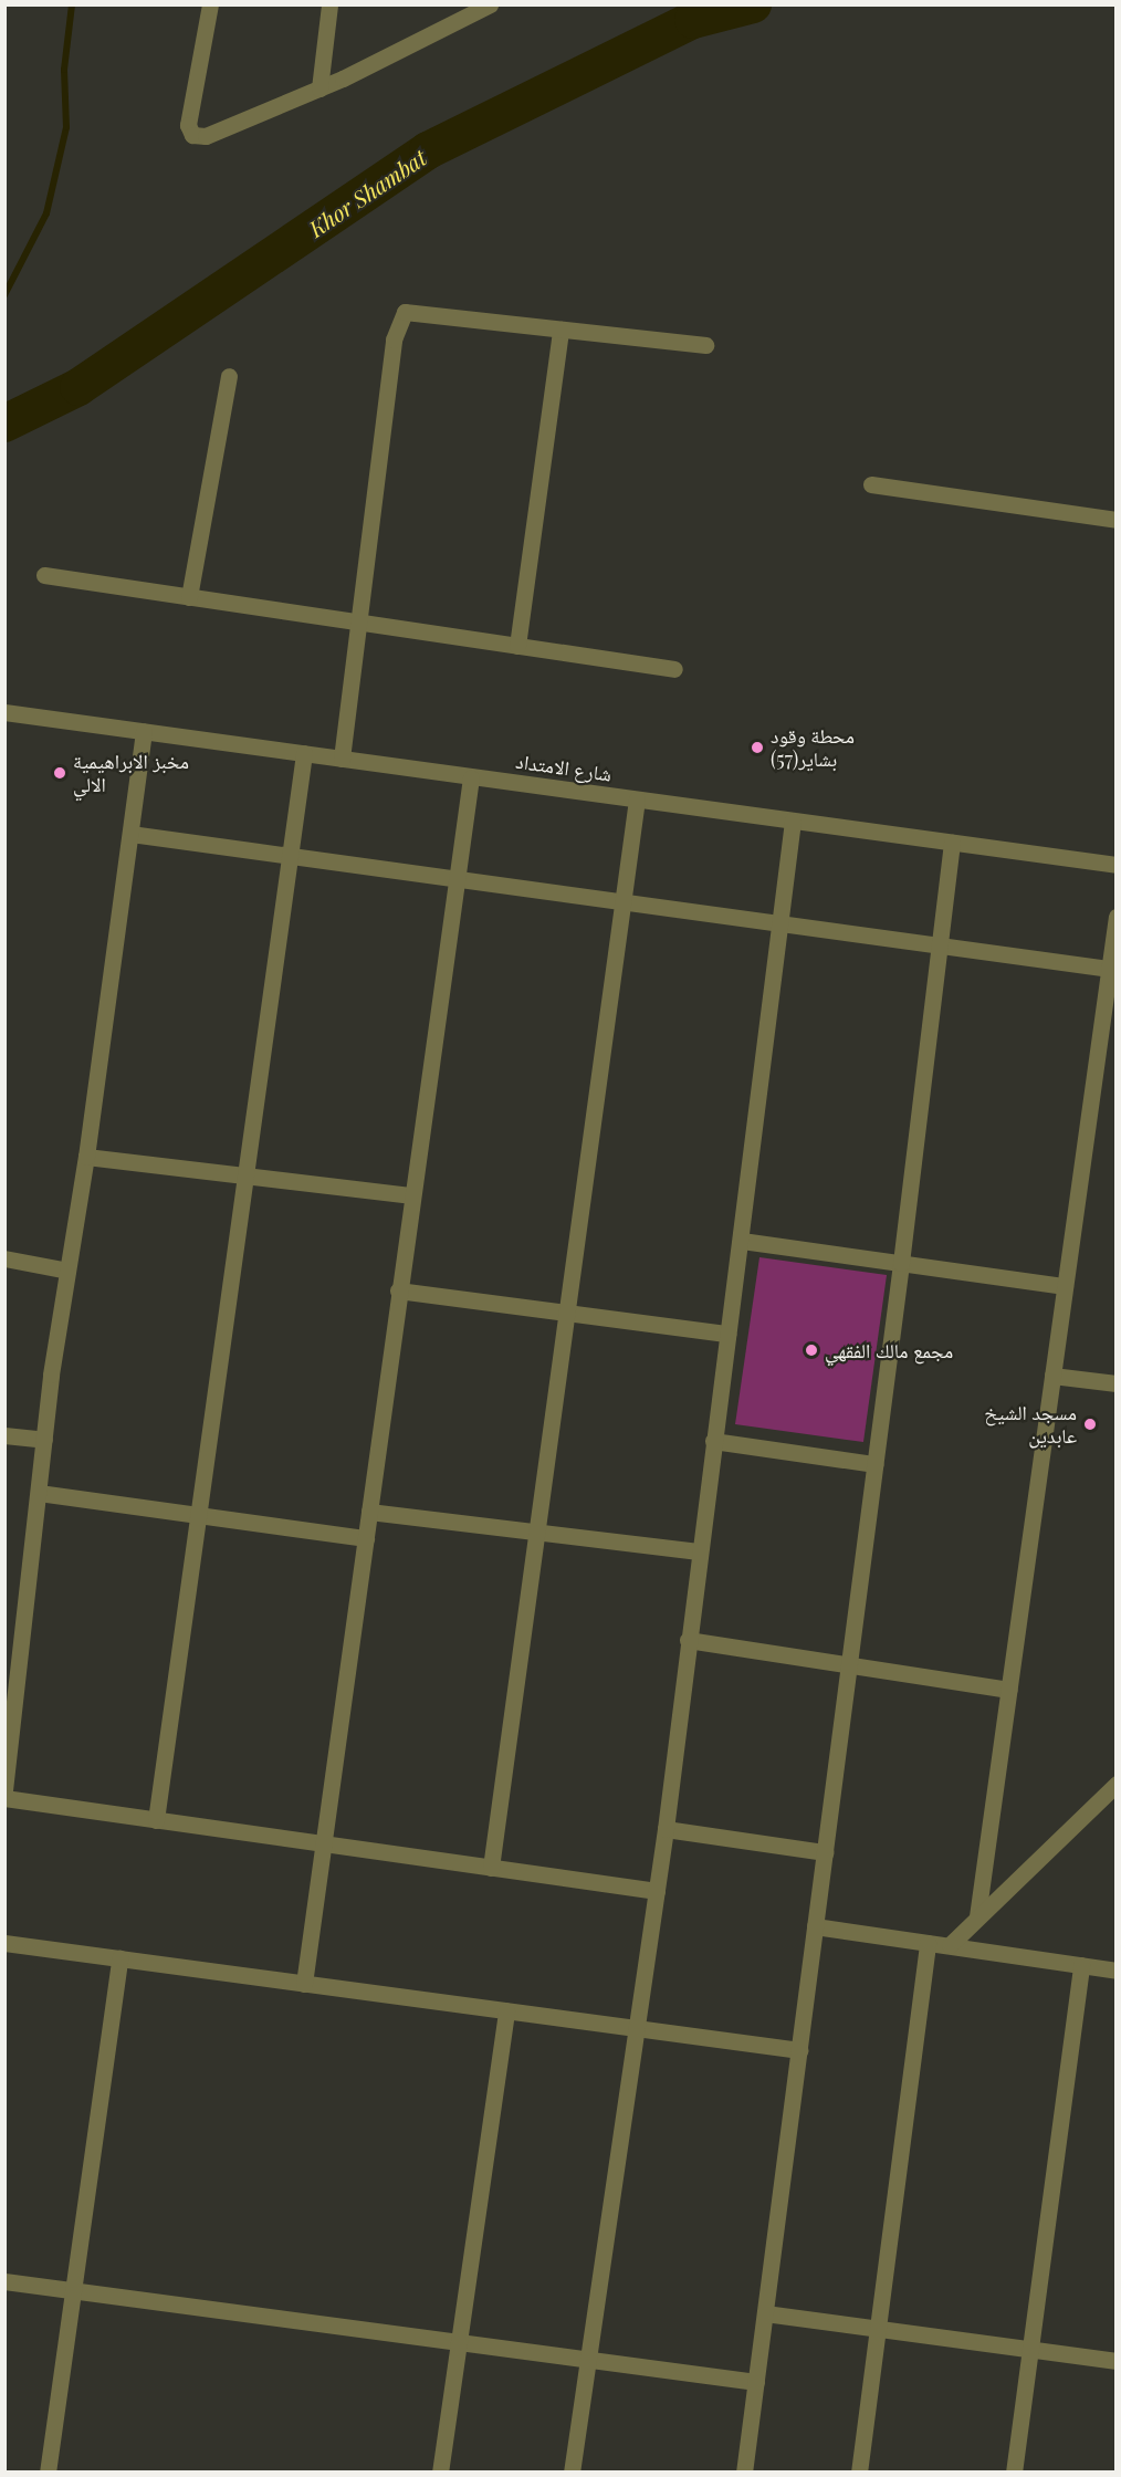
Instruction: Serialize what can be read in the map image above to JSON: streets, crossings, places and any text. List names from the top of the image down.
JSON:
{
  "streets": {
    "street": ["شارع الامتداد"]
  },
  "water": ["Khor Shambat"],
  "places": [
    "محطة وقود بشاير(57)",
    "مخبز الابراهيمية الالي",
    "مجمع مالك الفقهي",
    "مسجد الشيخ عابدين"
  ]
}
